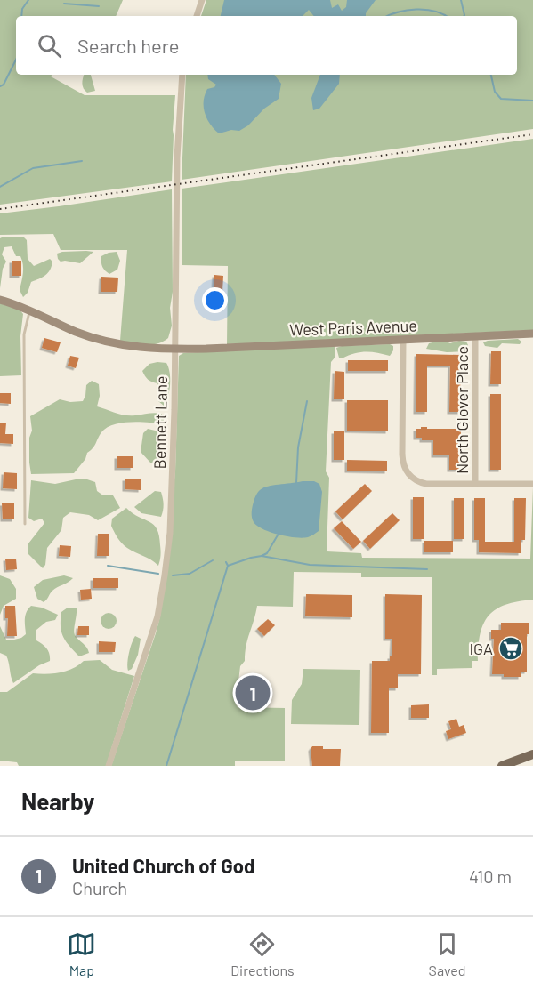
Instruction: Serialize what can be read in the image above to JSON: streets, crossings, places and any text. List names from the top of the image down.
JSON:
{
  "streets": {
    "main road": ["West Paris Avenue"],
    "street": ["North Glover Place", "Bennett Lane"]
  },
  "crossings": [
    ["West Paris Avenue", "North Glover Place"],
    ["West Paris Avenue", "Bennett Lane"]
  ],
  "places": {
    "supermarket": ["IGA"]
  },
  "page": {
    "search": "Search here",
    "pins": "1",
    "heading": "Nearby",
    "list": [
      {
        "mark": "1",
        "name": "United Church of God",
        "note": "Church",
        "value": "410 m"
      }
    ],
    "nav": ["Map", "Directions", "Saved"]
  }
}
